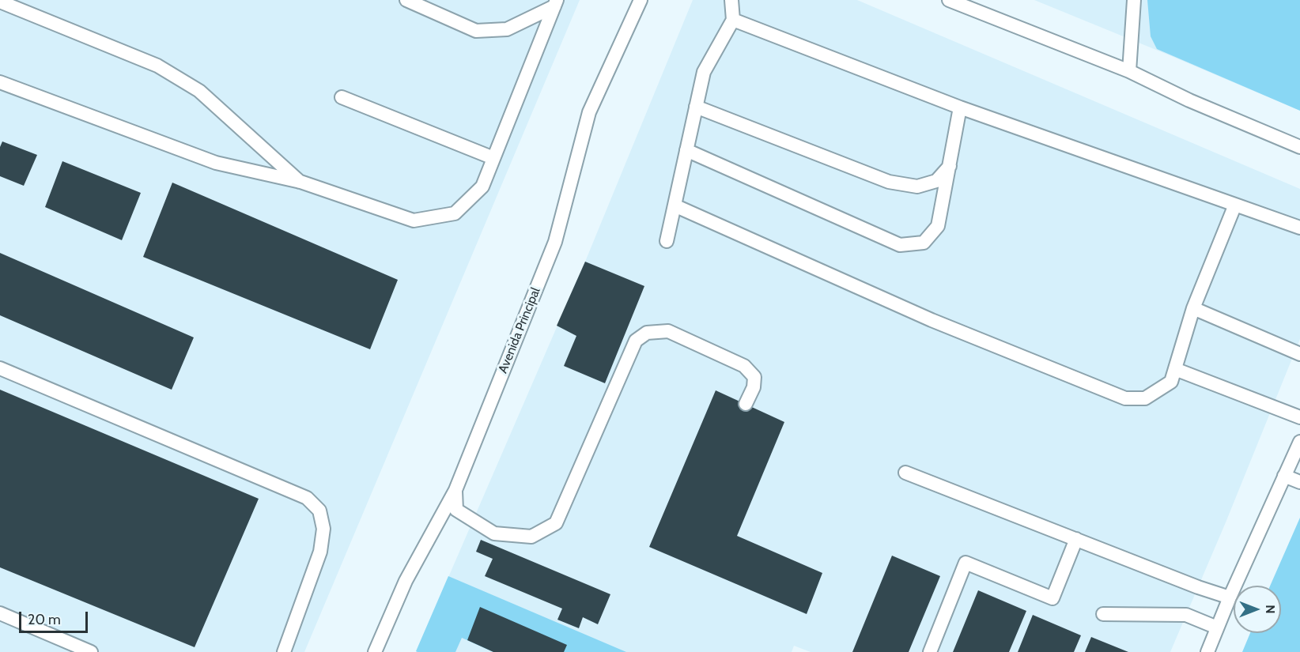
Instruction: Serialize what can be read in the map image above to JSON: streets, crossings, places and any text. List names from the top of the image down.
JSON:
{
  "streets": {
    "lane": ["Avenida Principal"]
  },
  "scale_bar": "20 m",
  "north": "right"
}
